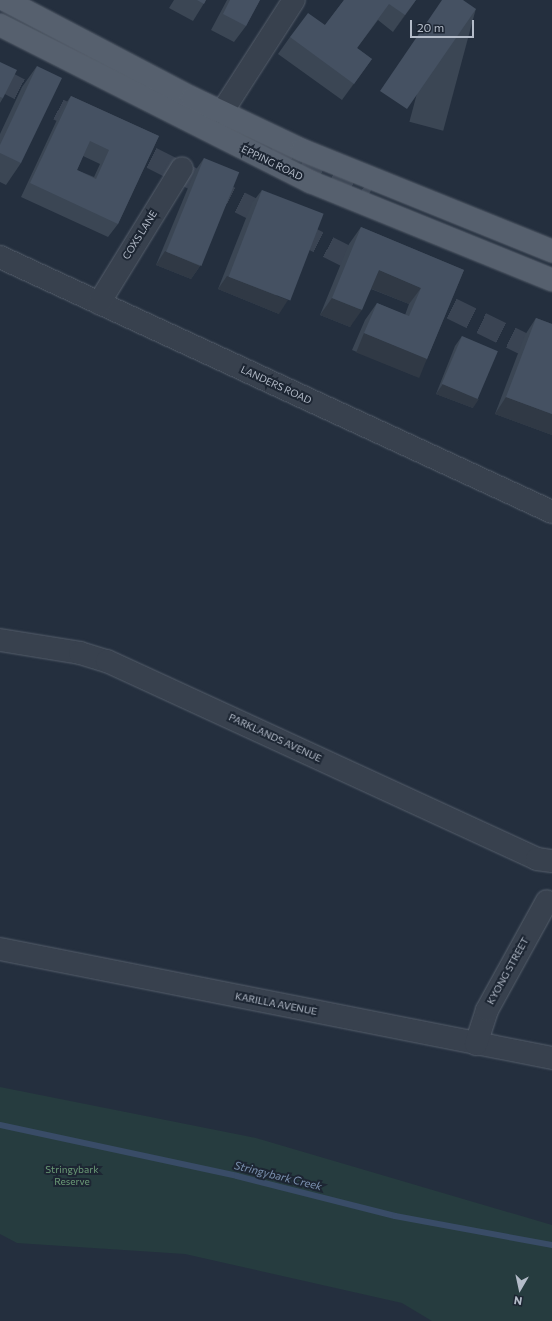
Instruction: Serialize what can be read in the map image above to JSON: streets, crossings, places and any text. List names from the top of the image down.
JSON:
{
  "streets": {
    "main road": ["EPPING ROAD"],
    "street": [
      "COXS LANE",
      "LANDERS ROAD",
      "PARKLANDS AVENUE",
      "KYONG STREET",
      "KARILLA AVENUE"
    ]
  },
  "crossings": [
    ["COXS LANE", "LANDERS ROAD"],
    ["KYONG STREET", "KARILLA AVENUE"]
  ],
  "water": ["Stringybark Creek"],
  "parks": ["Stringybark Reserve"],
  "scale_bar": "20 m",
  "north": "bottom"
}
